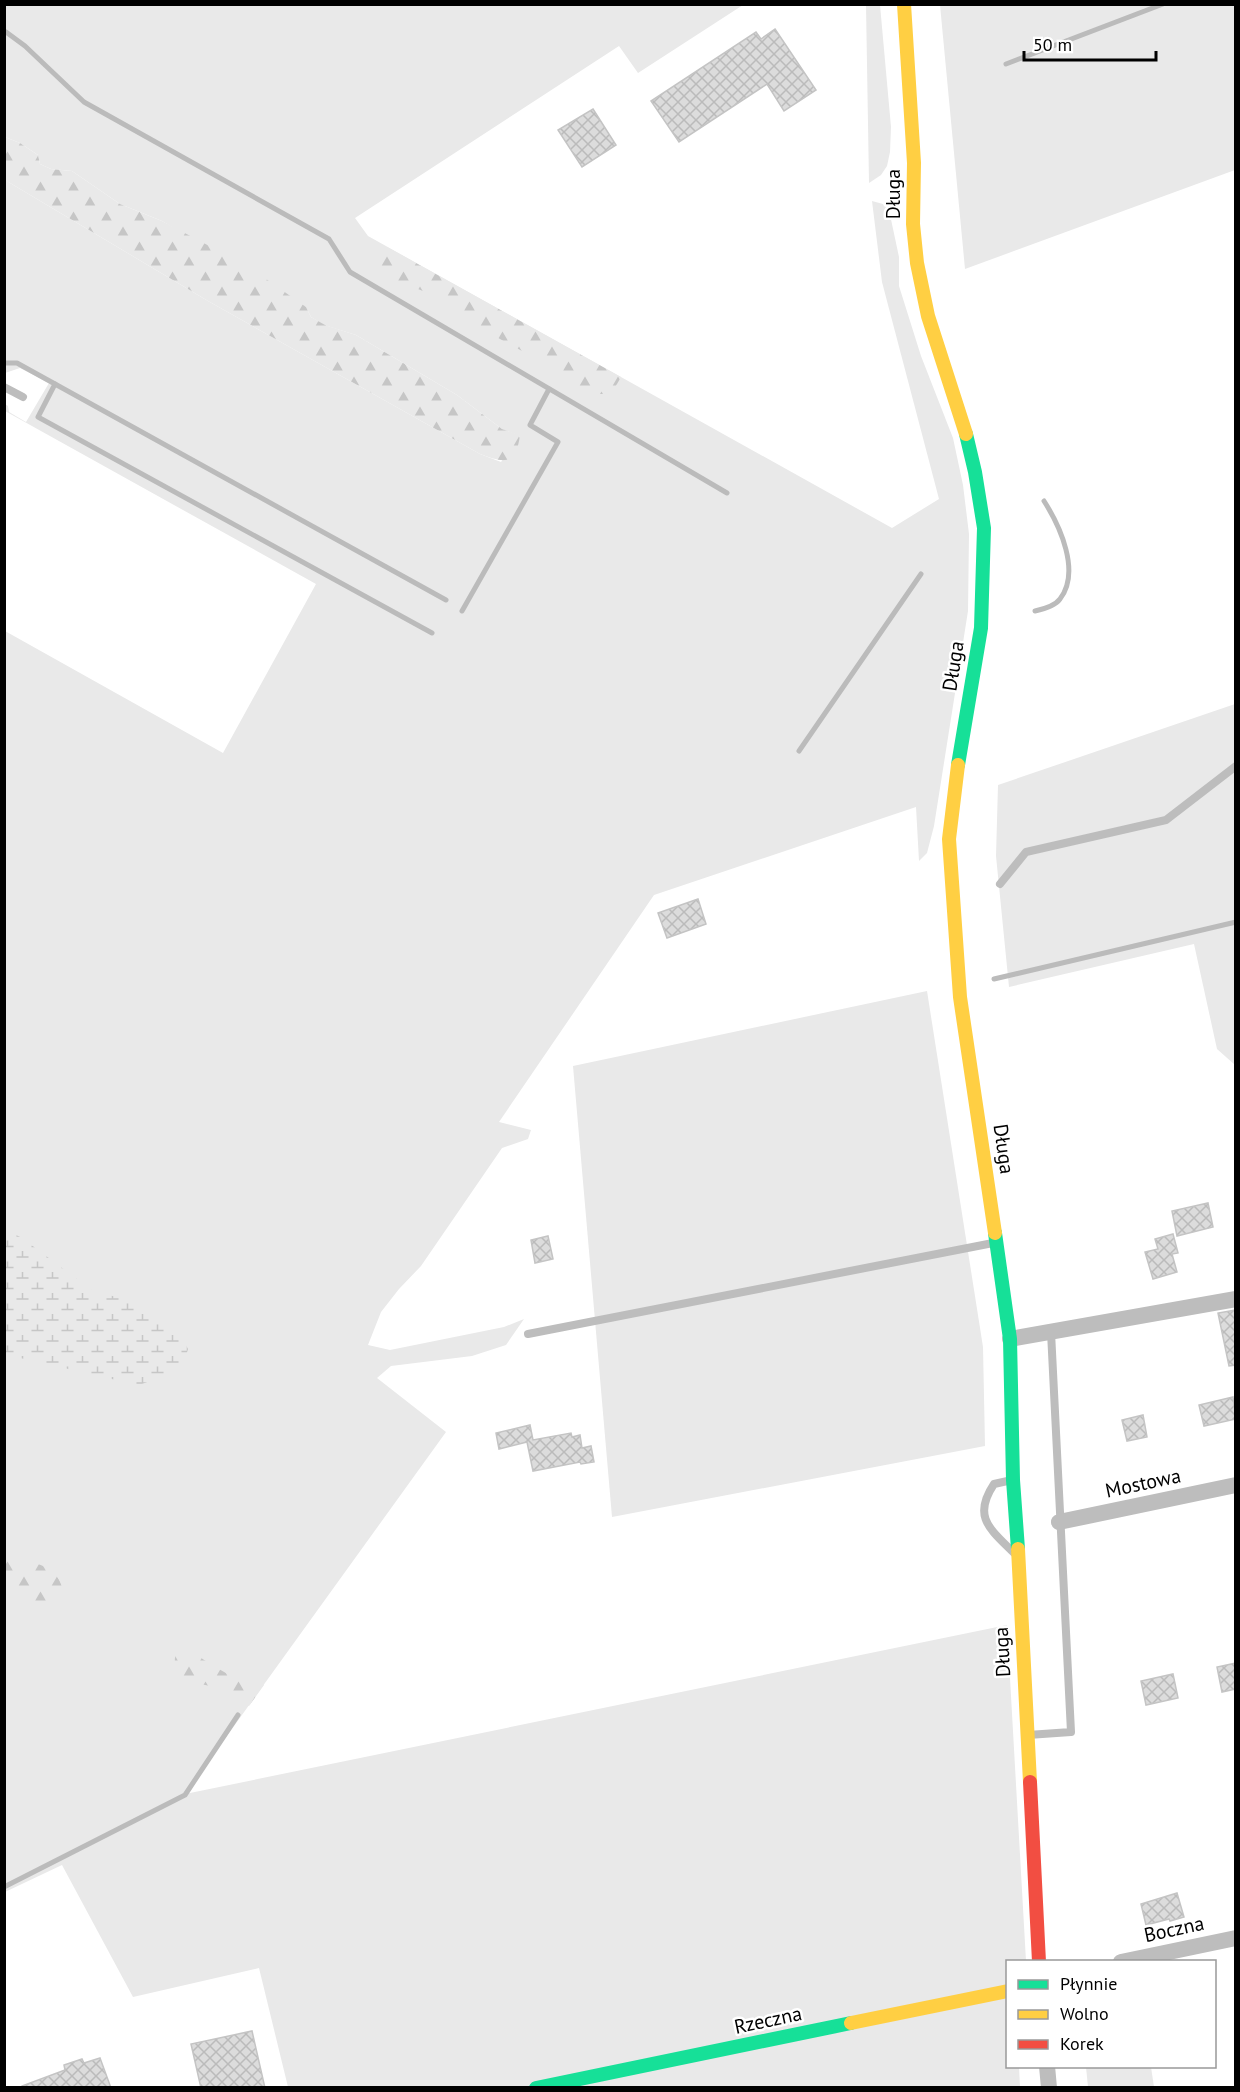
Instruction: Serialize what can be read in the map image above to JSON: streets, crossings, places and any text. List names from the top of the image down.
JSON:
{
  "streets": {
    "street": [
      "Długa",
      "Mostowa",
      "Boczna",
      "Rzeczna"
    ]
  },
  "legend": ["Płynnie", "Wolno", "Korek"],
  "scale_bar": "50 m"
}
